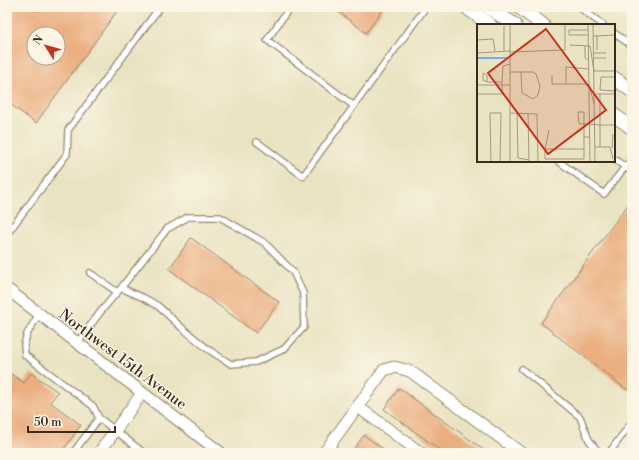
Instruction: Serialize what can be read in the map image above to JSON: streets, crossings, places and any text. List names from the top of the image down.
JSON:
{
  "streets": {
    "street": ["Northwest 15th Avenue"]
  },
  "scale_bar": "50 m",
  "north": "top left"
}
